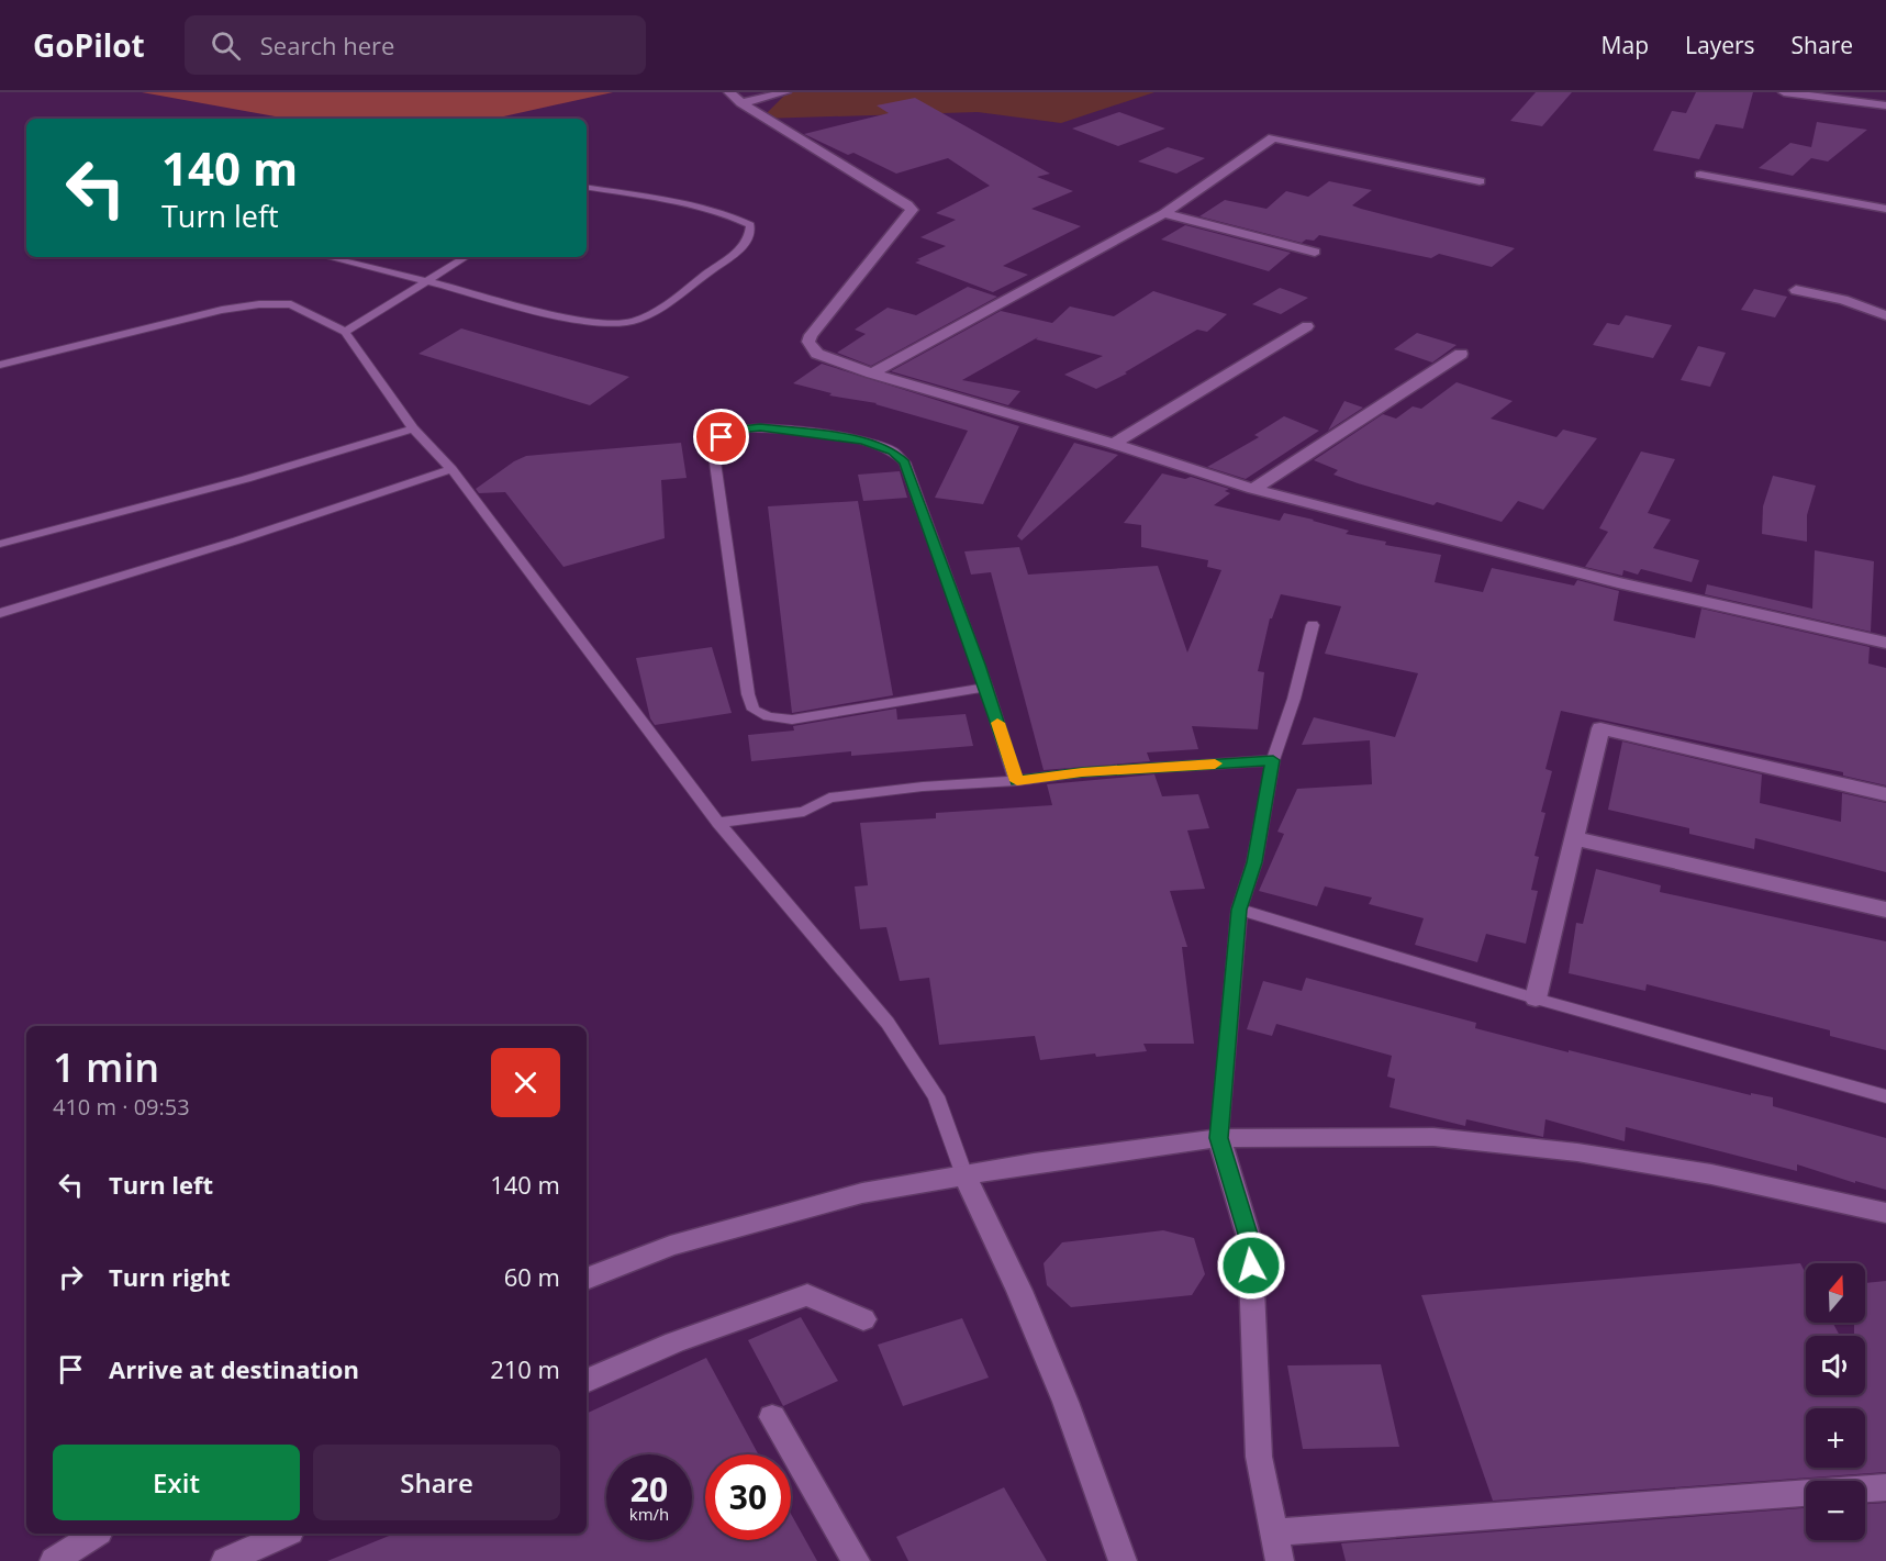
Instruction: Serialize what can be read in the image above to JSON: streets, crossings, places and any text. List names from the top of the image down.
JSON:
{
  "north": "top",
  "page": {
    "header": "GoPilot",
    "search": "Search here",
    "nav": ["Map", "Layers", "Share"],
    "turn": ["140 m", "Turn left"],
    "heading": ["1 min", "410 m · 09:53"],
    "list": [
      {
        "name": "Turn left",
        "value": "140 m"
      },
      {
        "name": "Turn right",
        "value": "60 m"
      },
      {
        "name": "Arrive at destination",
        "value": "210 m"
      }
    ],
    "map_buttons": ["+", "−"],
    "buttons": ["Exit", "Share"],
    "speed": "20 km/h",
    "limit": "30"
  }
}
